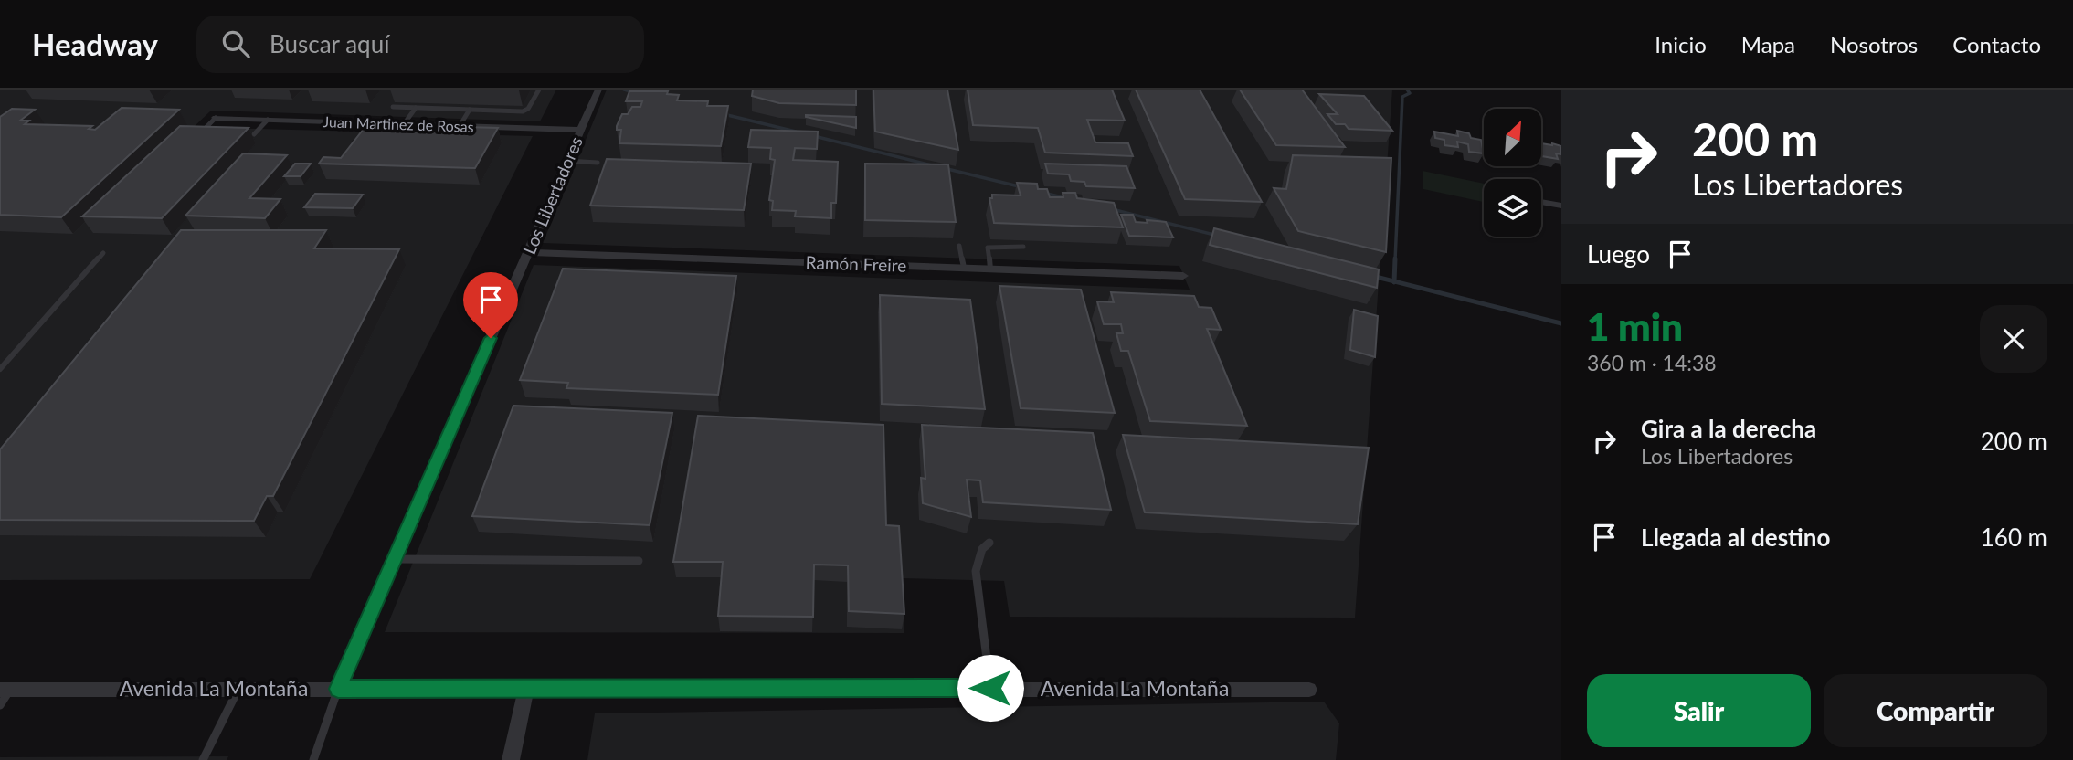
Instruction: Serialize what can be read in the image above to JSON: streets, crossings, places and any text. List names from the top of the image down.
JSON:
{
  "streets": {
    "street": [
      "Juan Martinez de Rosas",
      "Los Libertadores",
      "Ramón Freire",
      "Avenida La Montaña"
    ]
  },
  "crossings": [
    ["Juan Martinez de Rosas", "Los Libertadores"],
    ["Los Libertadores", "Ramón Freire"],
    ["Los Libertadores", "Avenida La Montaña"]
  ],
  "north": "top right",
  "page": {
    "header": "Headway",
    "search": "Buscar aquí",
    "nav": [
      "Inicio",
      "Mapa",
      "Nosotros",
      "Contacto"
    ],
    "turn": ["200 m", "Los Libertadores"],
    "then": "Luego",
    "heading": ["1 min", "360 m · 14:38"],
    "list": [
      {
        "name": "Gira a la derecha",
        "note": "Los Libertadores",
        "value": "200 m"
      },
      {
        "name": "Llegada al destino",
        "value": "160 m"
      }
    ],
    "buttons": ["Salir", "Compartir"]
  }
}
